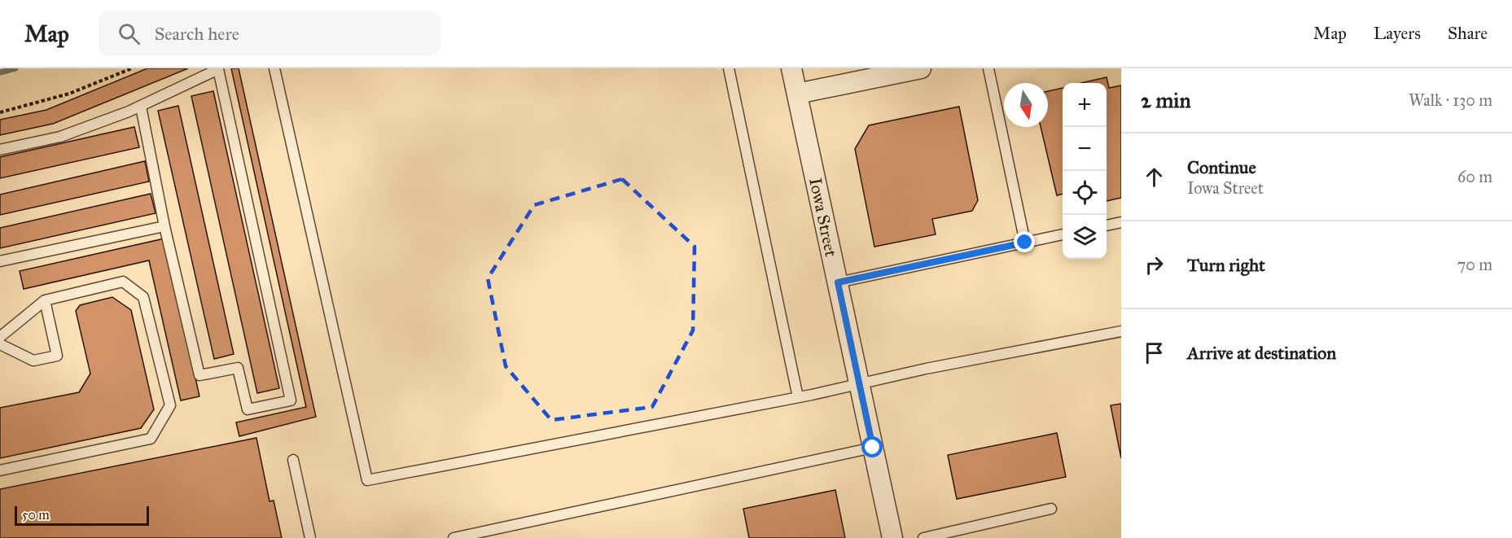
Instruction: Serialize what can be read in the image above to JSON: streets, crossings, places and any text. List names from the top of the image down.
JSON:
{
  "streets": {
    "street": ["Iowa Street"]
  },
  "scale_bar": "50 m",
  "north": "bottom",
  "page": {
    "header": "Map",
    "search": "Search here",
    "nav": ["Map", "Layers", "Share"],
    "heading": ["2 min", "Walk · 130 m"],
    "map_buttons": ["+", "−"],
    "list": [
      ["Continue", "Iowa Street", "60 m"],
      ["Turn right", "70 m"],
      "Arrive at destination"
    ],
    "scale": "50 m"
  }
}
